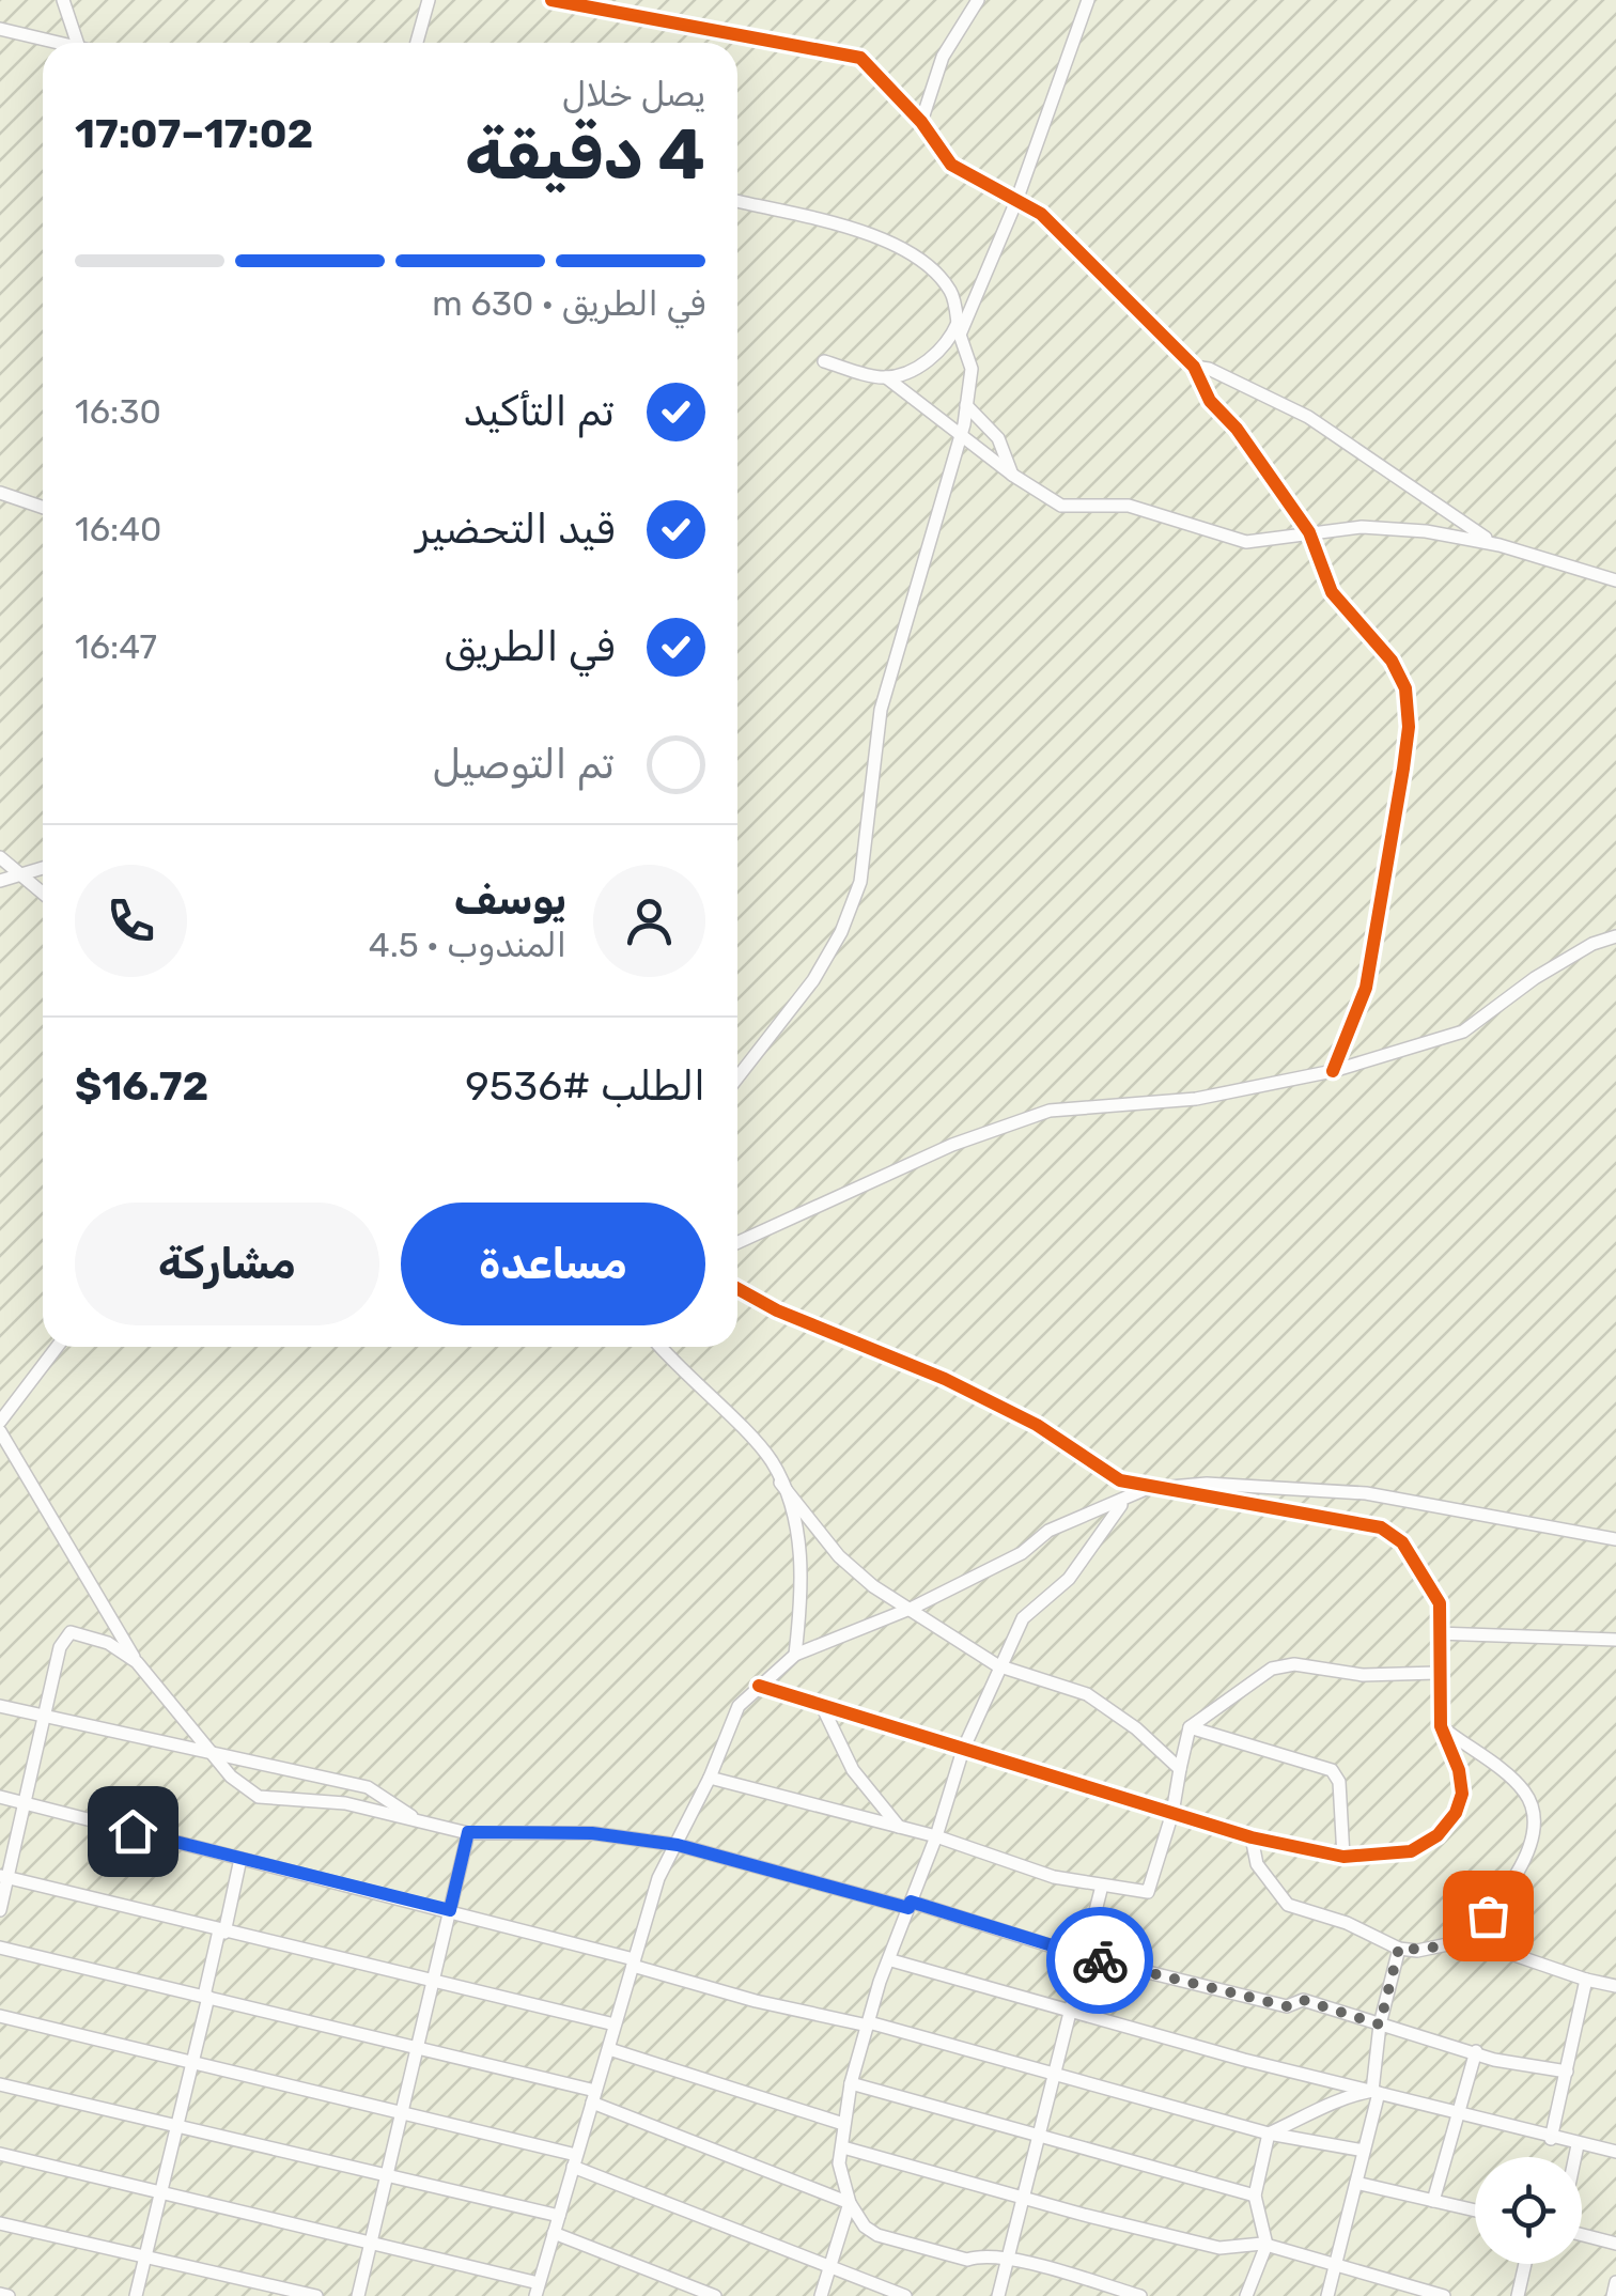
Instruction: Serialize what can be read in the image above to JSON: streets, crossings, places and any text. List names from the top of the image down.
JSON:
{
  "page": {
    "heading": ["4 دقيقة", "يصل خلال", "17:02–17:07"],
    "panel": [
      "يوسف",
      "المندوب · 4.5",
      "الطلب #9536",
      "$16.72"
    ],
    "bar": "في الطريق · 630 m",
    "list": [
      ["تم التأكيد", "16:30"],
      ["قيد التحضير", "16:40"],
      ["في الطريق", "16:47"],
      "تم التوصيل"
    ],
    "buttons": ["مساعدة", "مشاركة"]
  }
}
